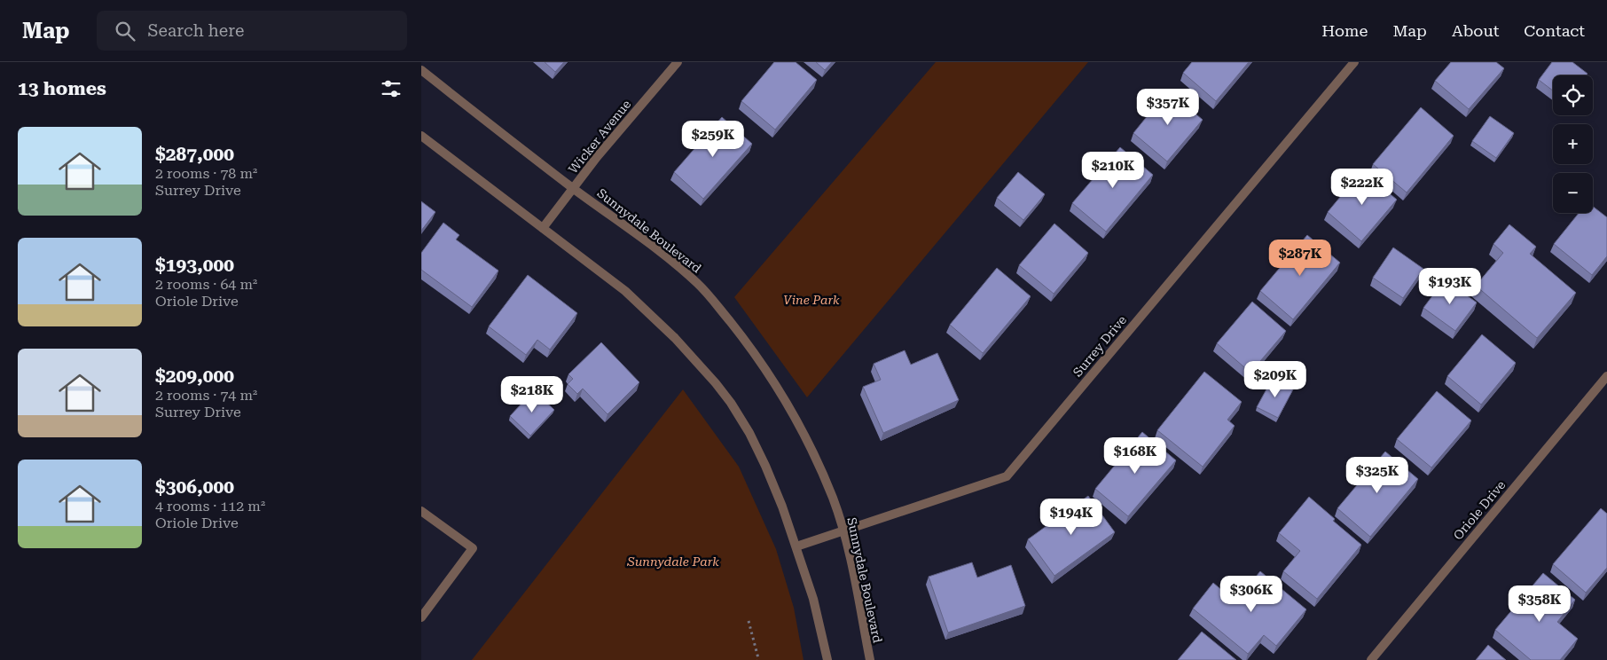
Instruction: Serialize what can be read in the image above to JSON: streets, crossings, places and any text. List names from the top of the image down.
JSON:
{
  "streets": {
    "street": [
      "Wicker Avenue",
      "Sunnydale Boulevard",
      "Surrey Drive",
      "Oriole Drive"
    ]
  },
  "crossings": [
    ["Wicker Avenue", "Sunnydale Boulevard"],
    ["Sunnydale Boulevard", "Surrey Drive"]
  ],
  "parks": ["Vine Park", "Sunnydale Park"],
  "page": {
    "header": "Map",
    "search": "Search here",
    "nav": [
      "Home",
      "Map",
      "About",
      "Contact"
    ],
    "heading": "13 homes",
    "map_buttons": ["+", "−"],
    "price": [
      "$357K",
      "$259K",
      "$210K",
      "$222K",
      "$287K",
      "$193K",
      "$209K",
      "$218K",
      "$168K",
      "$325K",
      "$194K",
      "$306K",
      "$358K"
    ],
    "list": [
      {
        "name": "$287,000",
        "note": "2 rooms · 78 m² · Surrey Drive"
      },
      {
        "name": "$193,000",
        "note": "2 rooms · 64 m² · Oriole Drive"
      },
      {
        "name": "$209,000",
        "note": "2 rooms · 74 m² · Surrey Drive"
      },
      {
        "name": "$306,000",
        "note": "4 rooms · 112 m² · Oriole Drive"
      }
    ]
  }
}
